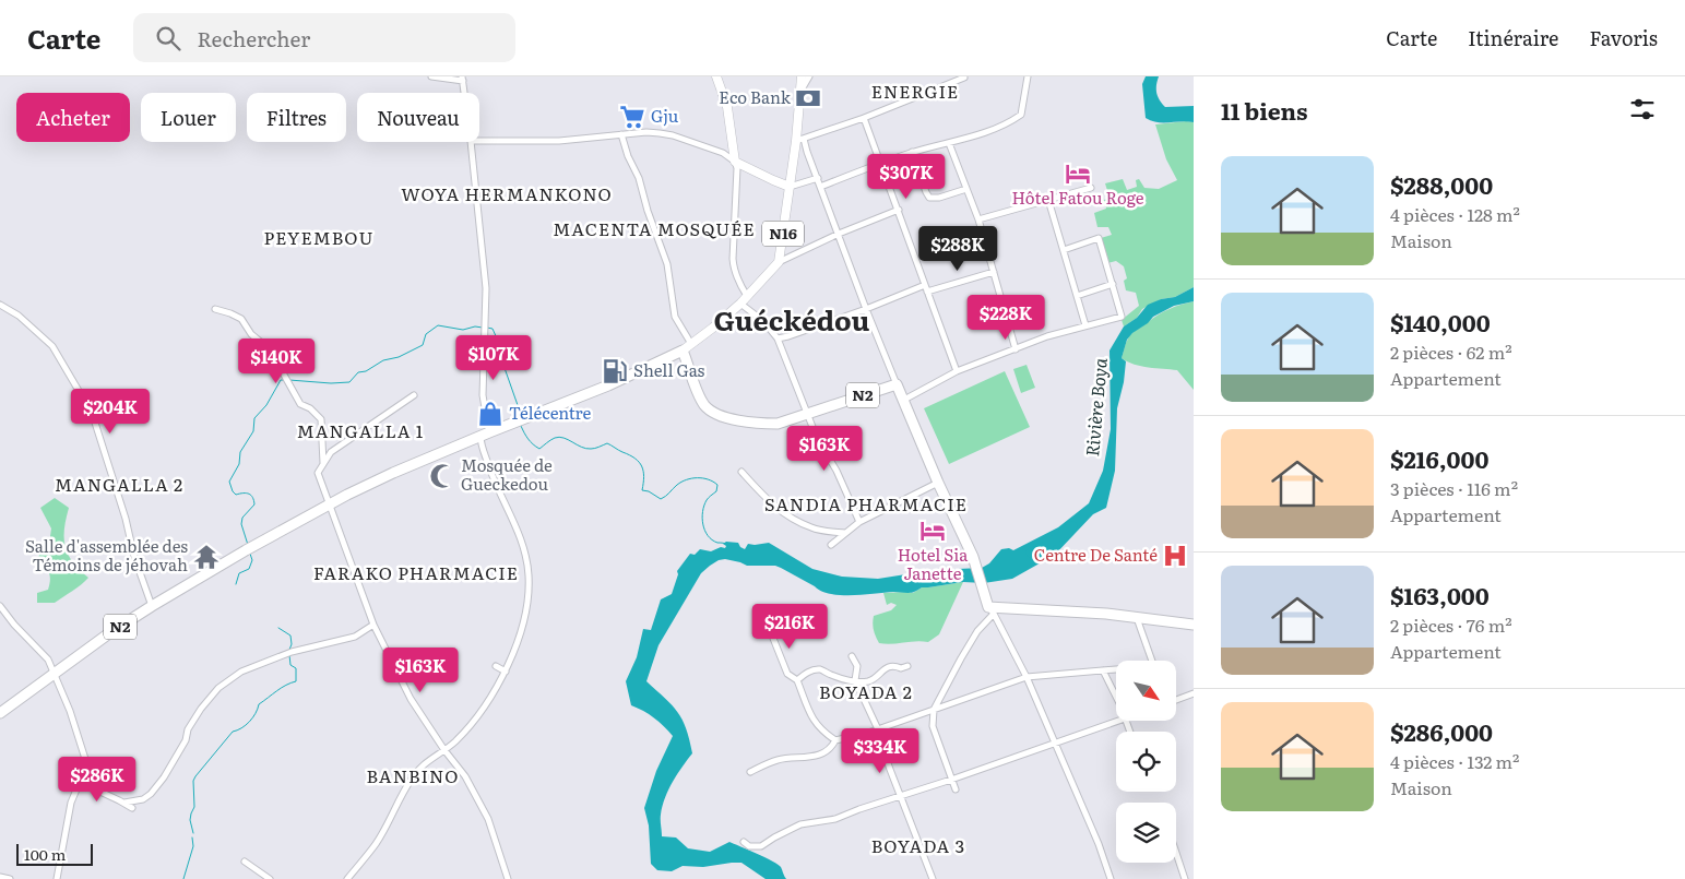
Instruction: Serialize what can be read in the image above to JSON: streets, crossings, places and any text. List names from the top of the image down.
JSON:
{
  "streets": {
    "highway": ["N2"],
    "main road": ["N16"]
  },
  "crossings": [
    ["N16", "N2"]
  ],
  "districts": [
    "ENERGIE",
    "WOYA HERMANKONO",
    "MACENTA MOSQUÉE",
    "PEYEMBOU",
    "Guéckédou",
    "MANGALLA 1",
    "MANGALLA 2",
    "SANDIA PHARMACIE",
    "FARAKO PHARMACIE",
    "BOYADA 2",
    "BANBINO",
    "BOYADA 3"
  ],
  "water": ["Rivière Boya"],
  "places": {
    "bank": ["Eco Bank"],
    "supermarket": ["Gju"],
    "hotel": ["Hôtel Fatou Roge", "Hotel Sia Janette"],
    "fuel station": ["Shell Gas"],
    "shop": ["Télécentre"],
    "mosque": ["Mosquée de Gueckedou"],
    "hospital": ["Centre De Santé"],
    "temple": ["Salle d'assemblée des Témoins de jéhovah"]
  },
  "scale_bar": "100 m",
  "north": "bottom right",
  "page": {
    "header": "Carte",
    "search": "Rechercher",
    "nav": ["Carte", "Itinéraire", "Favoris"],
    "heading": "11 biens",
    "chip": [
      "Acheter",
      "Louer",
      "Filtres",
      "Nouveau"
    ],
    "list": [
      {
        "name": "$288,000",
        "note": "4 pièces · 128 m² · Maison"
      },
      {
        "name": "$140,000",
        "note": "2 pièces · 62 m² · Appartement"
      },
      {
        "name": "$216,000",
        "note": "3 pièces · 116 m² · Appartement"
      },
      {
        "name": "$163,000",
        "note": "2 pièces · 76 m² · Appartement"
      },
      {
        "name": "$286,000",
        "note": "4 pièces · 132 m² · Maison"
      }
    ],
    "price": [
      "$307K",
      "$288K",
      "$228K",
      "$107K",
      "$140K",
      "$204K",
      "$163K",
      "$216K",
      "$163K",
      "$334K",
      "$286K"
    ],
    "scale": "100 m"
  }
}
